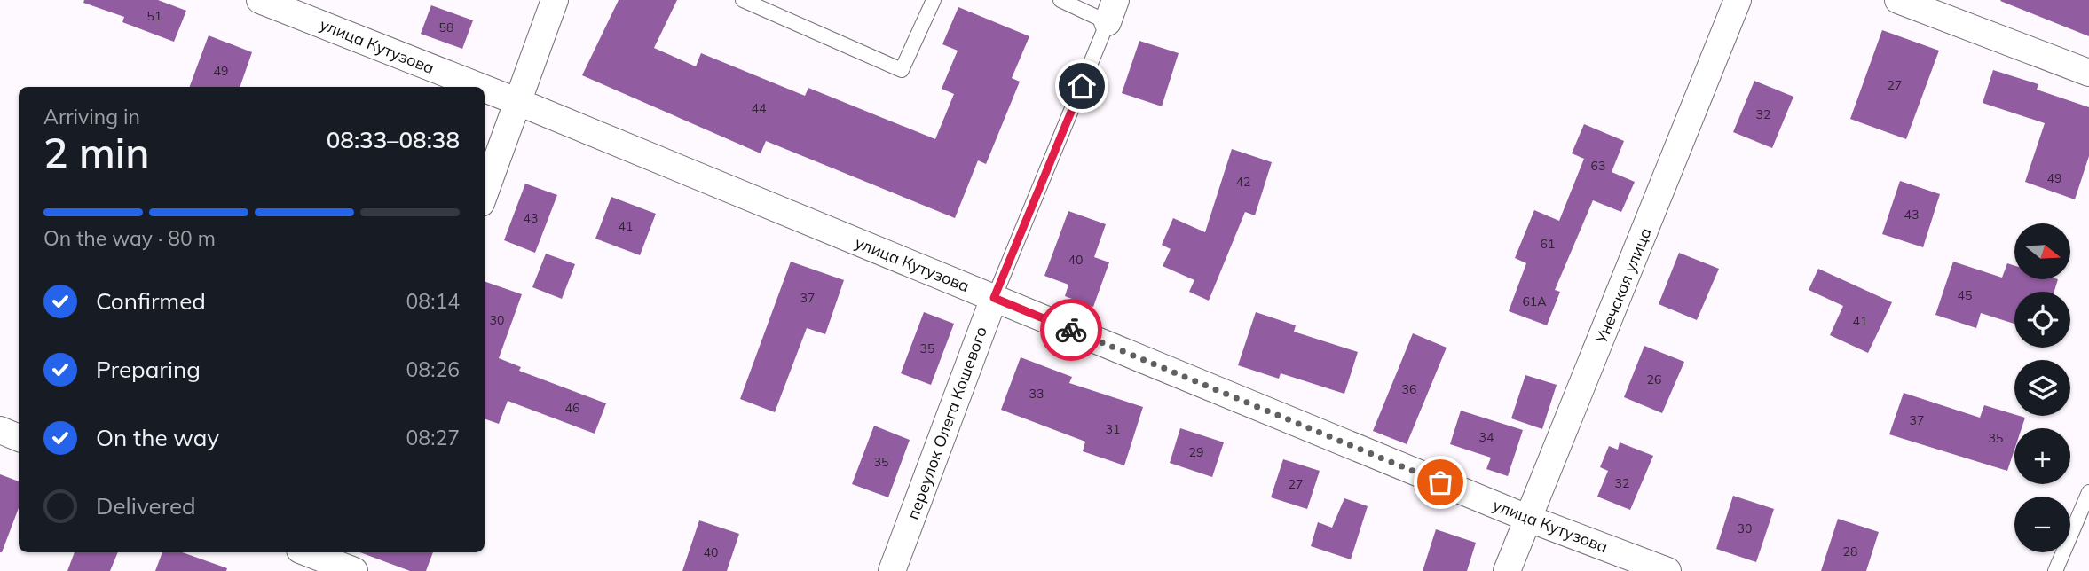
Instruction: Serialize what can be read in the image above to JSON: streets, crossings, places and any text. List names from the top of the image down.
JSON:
{
  "streets": {
    "street": ["улица Кутузова", "Унечская улица", "переулок Олега Кошевого"]
  },
  "crossings": [
    ["улица Кутузова", "Унечская улица"],
    ["улица Кутузова", "переулок Олега Кошевого"]
  ],
  "house_numbers": [
    "51",
    "58",
    "49",
    "27",
    "44",
    "32",
    "63",
    "49",
    "42",
    "43",
    "43",
    "41",
    "61",
    "40",
    "45",
    "37",
    "61А",
    "30",
    "41",
    "35",
    "26",
    "36",
    "33",
    "46",
    "37",
    "31",
    "34",
    "35",
    "29",
    "35",
    "32",
    "27",
    "30",
    "28",
    "40"
  ],
  "north": "right",
  "page": {
    "heading": ["2 min", "Arriving in", "08:33–08:38"],
    "bar": "On the way · 80 m",
    "map_buttons": ["+", "−"],
    "list": [
      ["Confirmed", "08:14"],
      ["Preparing", "08:26"],
      ["On the way", "08:27"],
      "Delivered"
    ]
  }
}
